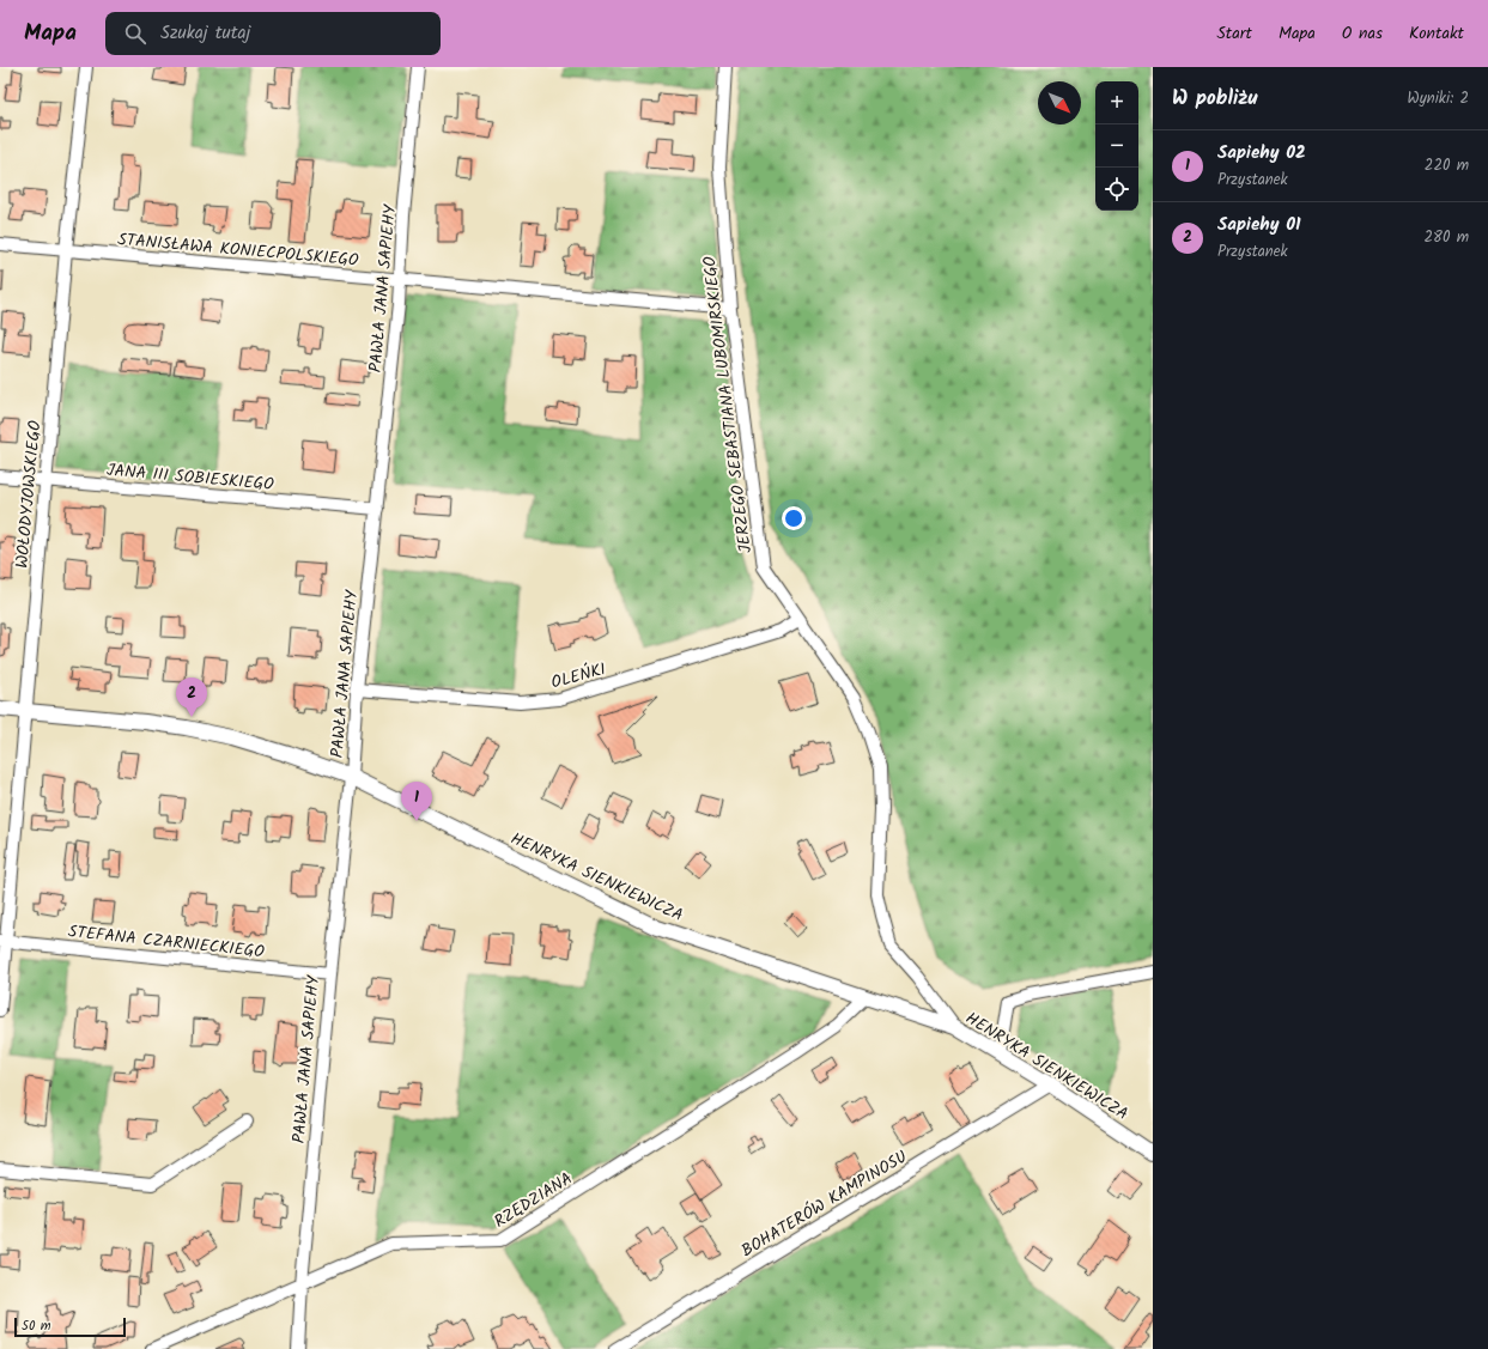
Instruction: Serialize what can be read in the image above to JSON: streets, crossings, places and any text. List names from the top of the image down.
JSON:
{
  "streets": {
    "street": [
      "STANISŁAWA KONIECPOLSKIEGO",
      "PAWŁA JANA SAPIEHY",
      "JERZEGO SEBASTIANA LUBOMIRSKIEGO",
      "JANA III SOBIESKIEGO",
      "WOŁODYJOWSKIEGO",
      "OLEŃKI",
      "HENRYKA SIENKIEWICZA",
      "STEFANA CZARNIECKIEGO",
      "RZĘDZIANA",
      "BOHATERÓW KAMPINOSU"
    ]
  },
  "crossings": [
    ["STANISŁAWA KONIECPOLSKIEGO", "PAWŁA JANA SAPIEHY"],
    ["STANISŁAWA KONIECPOLSKIEGO", "JERZEGO SEBASTIANA LUBOMIRSKIEGO"],
    ["STANISŁAWA KONIECPOLSKIEGO", "WOŁODYJOWSKIEGO"],
    ["PAWŁA JANA SAPIEHY", "JANA III SOBIESKIEGO"],
    ["PAWŁA JANA SAPIEHY", "OLEŃKI"],
    ["PAWŁA JANA SAPIEHY", "HENRYKA SIENKIEWICZA"],
    ["PAWŁA JANA SAPIEHY", "STEFANA CZARNIECKIEGO"],
    ["PAWŁA JANA SAPIEHY", "RZĘDZIANA"],
    ["JERZEGO SEBASTIANA LUBOMIRSKIEGO", "OLEŃKI"],
    ["JERZEGO SEBASTIANA LUBOMIRSKIEGO", "HENRYKA SIENKIEWICZA"],
    ["JANA III SOBIESKIEGO", "WOŁODYJOWSKIEGO"],
    ["WOŁODYJOWSKIEGO", "HENRYKA SIENKIEWICZA"],
    ["WOŁODYJOWSKIEGO", "STEFANA CZARNIECKIEGO"],
    ["HENRYKA SIENKIEWICZA", "RZĘDZIANA"],
    ["HENRYKA SIENKIEWICZA", "BOHATERÓW KAMPINOSU"]
  ],
  "scale_bar": "50 m",
  "north": "bottom right",
  "page": {
    "header": "Mapa",
    "search": "Szukaj tutaj",
    "nav": [
      "Start",
      "Mapa",
      "O nas",
      "Kontakt"
    ],
    "heading": ["W pobliżu", "Wyniki: 2"],
    "map_buttons": ["+", "−"],
    "list": [
      {
        "mark": "1",
        "name": "Sapiehy 02",
        "note": "Przystanek",
        "value": "220 m"
      },
      {
        "mark": "2",
        "name": "Sapiehy 01",
        "note": "Przystanek",
        "value": "280 m"
      }
    ],
    "pins": ["2", "1"],
    "scale": "50 m"
  }
}
